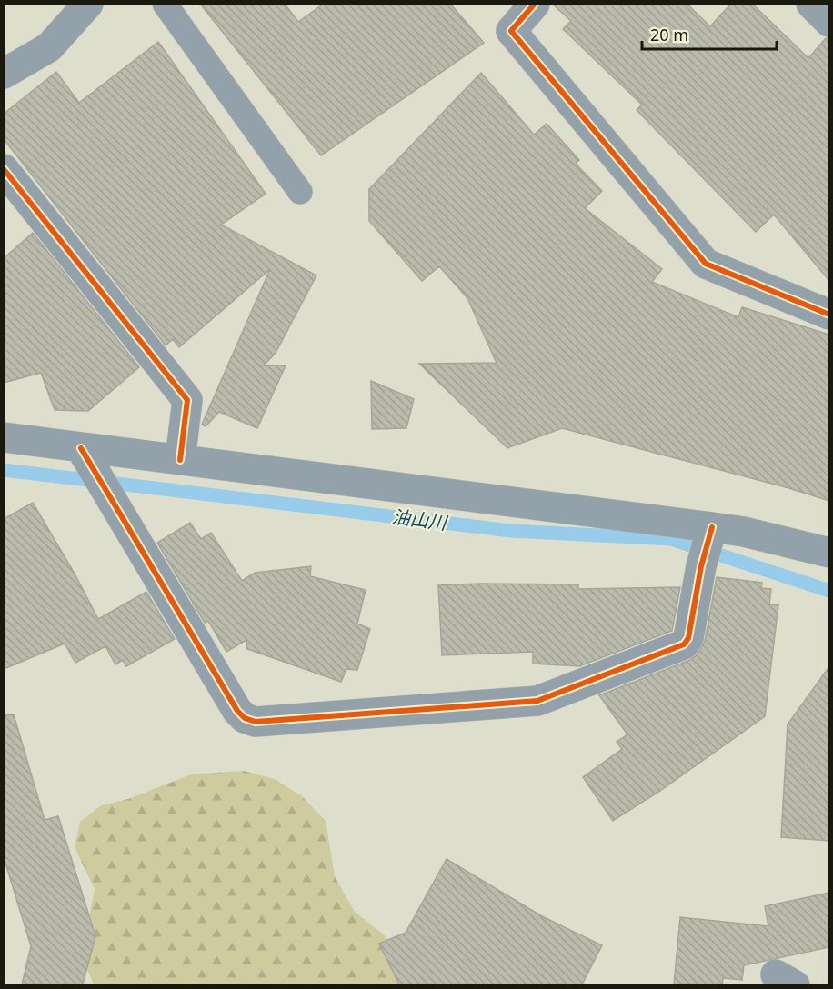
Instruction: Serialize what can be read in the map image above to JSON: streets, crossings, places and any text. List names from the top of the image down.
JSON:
{
  "water": ["油山川"],
  "scale_bar": "20 m"
}
